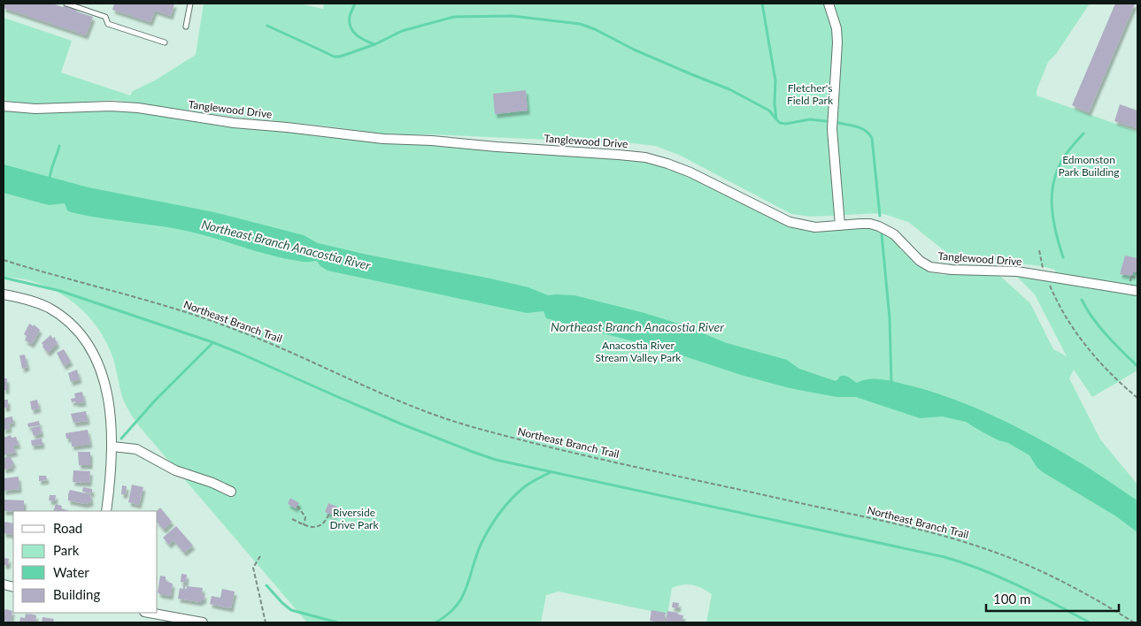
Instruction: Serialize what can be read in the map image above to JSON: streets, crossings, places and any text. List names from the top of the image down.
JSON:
{
  "streets": {
    "street": ["Tanglewood Drive"],
    "path": ["Northeast Branch Trail"]
  },
  "water": ["Northeast Branch Anacostia River"],
  "parks": [
    "Fletcher's Field Park",
    "Edmonston Park Building",
    "Anacostia River Stream Valley Park",
    "Riverside Drive Park"
  ],
  "legend": [
    "Road",
    "Park",
    "Water",
    "Building"
  ],
  "scale_bar": "100 m"
}
